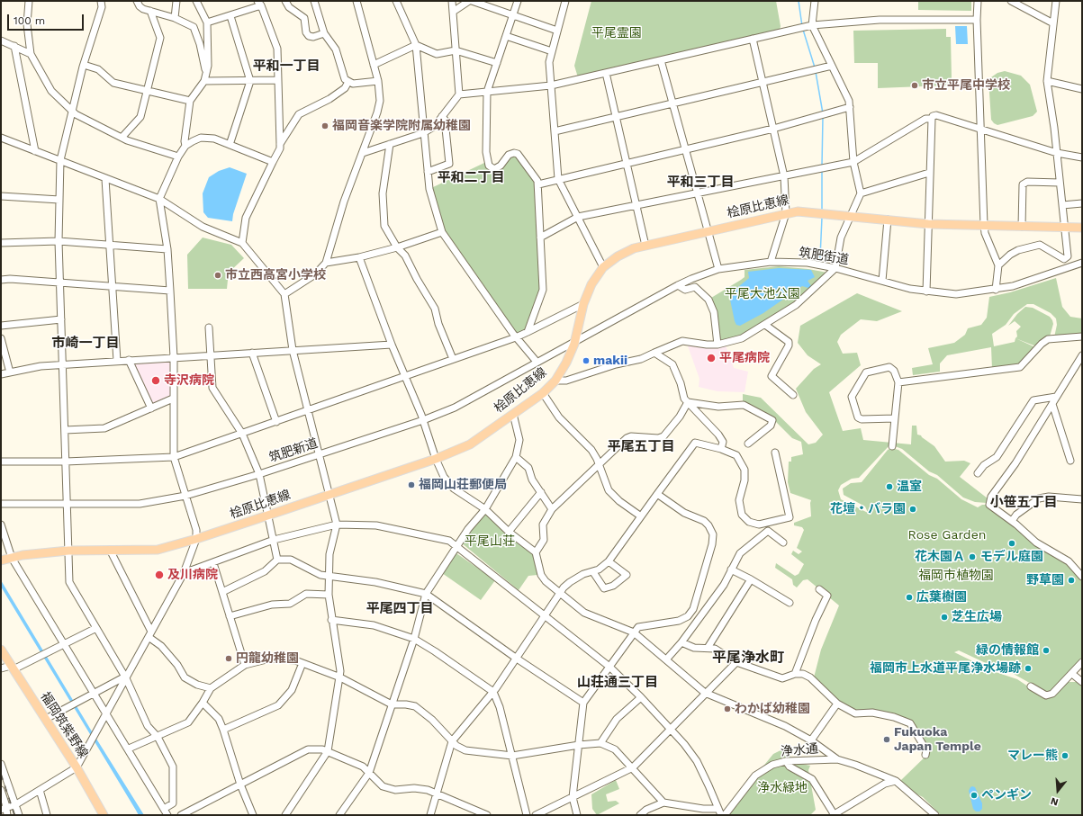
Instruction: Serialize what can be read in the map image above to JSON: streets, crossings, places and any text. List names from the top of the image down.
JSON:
{
  "streets": {
    "main road": ["桧原比恵線", "福岡筑紫野線"],
    "street": ["筑肥街道", "筑肥新道", "浄水通"]
  },
  "crossings": [
    ["桧原比恵線", "筑肥街道"],
    ["桧原比恵線", "筑肥新道"],
    ["筑肥街道", "筑肥新道"]
  ],
  "districts": [
    "平和一丁目",
    "平和二丁目",
    "平和三丁目",
    "市崎一丁目",
    "平尾五丁目",
    "小笹五丁目",
    "平尾四丁目",
    "平尾浄水町",
    "山荘通三丁目"
  ],
  "parks": [
    "平尾霊園",
    "平尾大池公園",
    "Rose Garden",
    "平尾山荘",
    "福岡市植物園",
    "浄水緑地"
  ],
  "places": [
    "市立平尾中学校",
    "福岡音楽学院附属幼稚園",
    "市立西高宮小学校",
    "平尾病院",
    "makii",
    "寺沢病院",
    "福岡山荘郵便局",
    "温室",
    "花壇・バラ園",
    "モデル庭園",
    "花木園Ａ",
    "及川病院",
    "野草園",
    "広葉樹園",
    "芝生広場",
    "緑の情報館",
    "円龍幼稚園",
    "福岡市上水道平尾浄水場跡",
    "わかば幼稚園",
    "Fukuoka Japan Temple",
    "マレー熊",
    "ペンギン"
  ],
  "scale_bar": "100 m",
  "north": "bottom"
}
